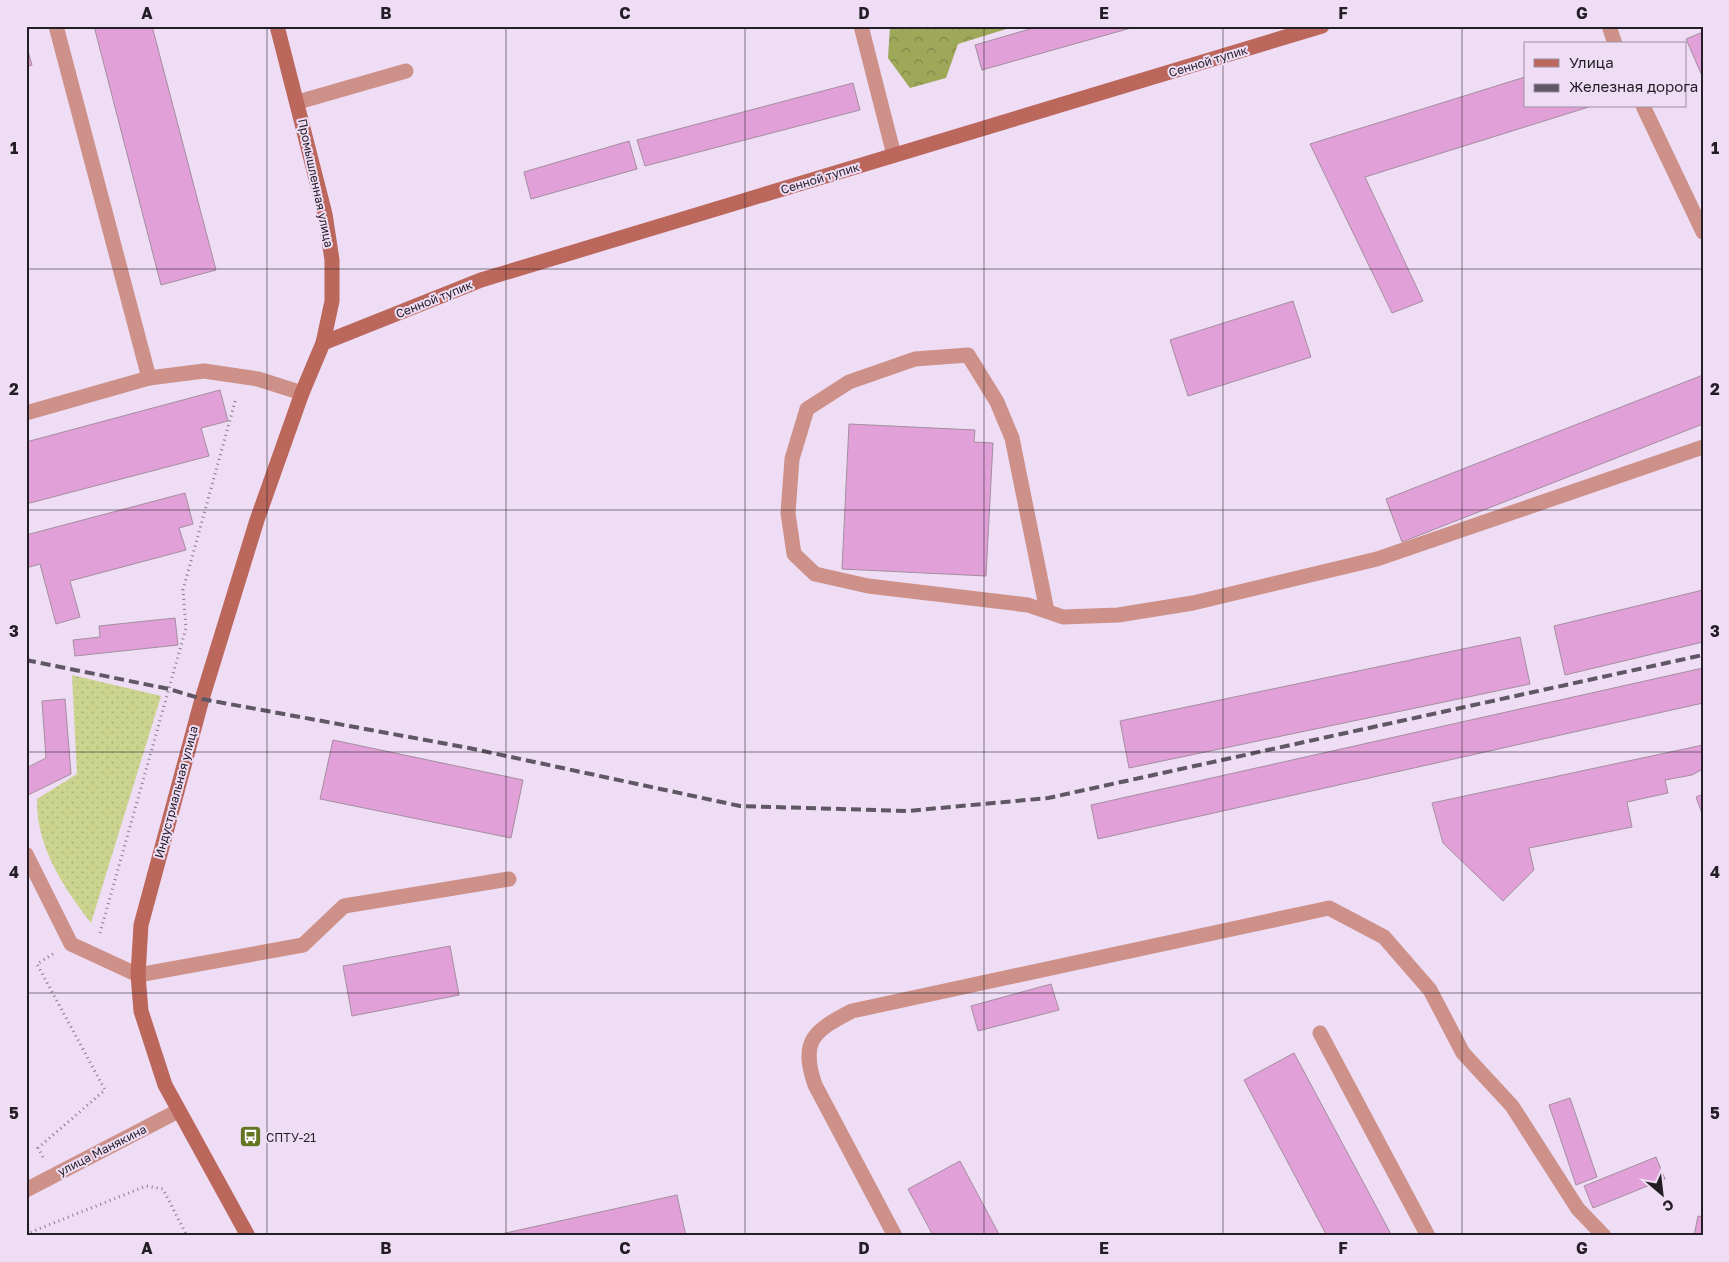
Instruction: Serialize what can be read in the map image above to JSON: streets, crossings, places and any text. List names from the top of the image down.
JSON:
{
  "streets": {
    "main road": ["Сенной тупик", "Промышленная улица", "Индустриальная улица"],
    "street": ["улица Манякина"]
  },
  "crossings": [
    ["Сенной тупик", "Промышленная улица"],
    ["Сенной тупик", "Индустриальная улица"],
    ["Промышленная улица", "Индустриальная улица"],
    ["Индустриальная улица", "улица Манякина"]
  ],
  "places": {
    "bus stop": ["СПТУ-21"]
  },
  "legend": ["Улица", "Железная дорога"],
  "north": "bottom right",
  "grid": {
    "columns": [
      "A",
      "B",
      "C",
      "D",
      "E",
      "F",
      "G"
    ],
    "rows": [
      "1",
      "2",
      "3",
      "4",
      "5"
    ]
  }
}
